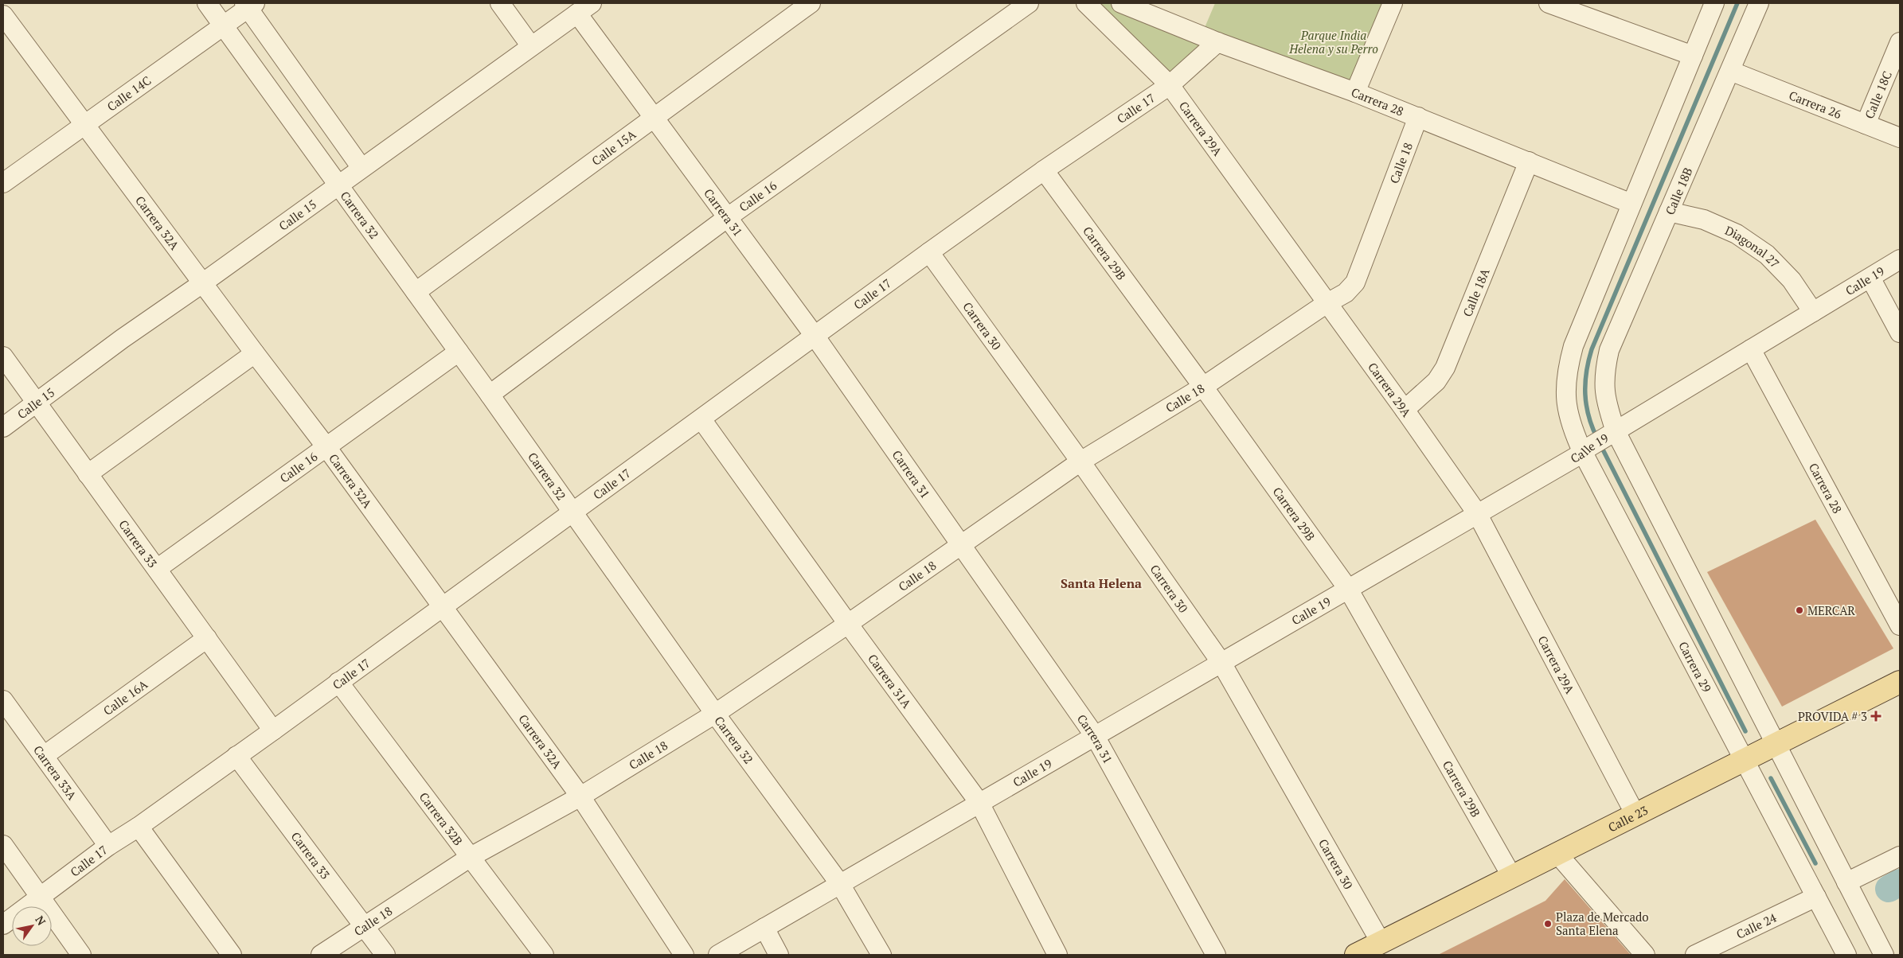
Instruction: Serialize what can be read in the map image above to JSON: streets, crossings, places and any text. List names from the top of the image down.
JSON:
{
  "streets": {
    "main road": ["Calle 23"],
    "street": [
      "Calle 14C",
      "Calle 18C",
      "Carrera 28",
      "Carrera 26",
      "Calle 17",
      "Carrera 29A",
      "Calle 15A",
      "Calle 18",
      "Calle 18B",
      "Calle 16",
      "Carrera 31",
      "Calle 15",
      "Carrera 32",
      "Carrera 32A",
      "Diagonal 27",
      "Carrera 29B",
      "Calle 19",
      "Calle 18A",
      "Carrera 30",
      "Carrera 33",
      "Carrera 29",
      "Carrera 31A",
      "Calle 16A",
      "Carrera 33A",
      "Carrera 32B",
      "Calle 24"
    ]
  },
  "crossings": [
    ["Calle 14C", "Carrera 32"],
    ["Calle 14C", "Carrera 32A"],
    ["Calle 18C", "Carrera 26"],
    ["Carrera 28", "Calle 17"],
    ["Carrera 28", "Calle 18"],
    ["Carrera 28", "Calle 19"],
    ["Carrera 28", "Calle 18A"],
    ["Carrera 28", "Carrera 29"],
    ["Carrera 26", "Calle 18B"],
    ["Calle 17", "Carrera 29A"],
    ["Calle 17", "Carrera 31"],
    ["Calle 17", "Carrera 32"],
    ["Calle 17", "Carrera 32A"],
    ["Calle 17", "Carrera 29B"],
    ["Calle 17", "Carrera 30"],
    ["Calle 17", "Carrera 33"],
    ["Calle 17", "Carrera 31A"],
    ["Calle 17", "Carrera 33A"],
    ["Calle 17", "Carrera 32B"],
    ["Carrera 29A", "Calle 18"],
    ["Carrera 29A", "Calle 19"],
    ["Carrera 29A", "Calle 18A"],
    ["Carrera 29A", "Calle 23"],
    ["Calle 15A", "Carrera 31"],
    ["Calle 15A", "Carrera 32"],
    ["Calle 18", "Carrera 31"],
    ["Calle 18", "Carrera 32"],
    ["Calle 18", "Carrera 32A"],
    ["Calle 18", "Carrera 29B"],
    ["Calle 18", "Carrera 30"],
    ["Calle 18", "Carrera 33"],
    ["Calle 18", "Carrera 31A"],
    ["Calle 18", "Carrera 32B"],
    ["Calle 18B", "Diagonal 27"],
    ["Calle 18B", "Calle 19"],
    ["Calle 16", "Carrera 31"],
    ["Calle 16", "Carrera 32"],
    ["Calle 16", "Carrera 32A"],
    ["Calle 16", "Carrera 33"],
    ["Carrera 31", "Calle 15"],
    ["Carrera 31", "Calle 19"],
    ["Calle 15", "Carrera 32"],
    ["Calle 15", "Carrera 32A"],
    ["Calle 15", "Carrera 33"],
    ["Carrera 32", "Calle 19"],
    ["Diagonal 27", "Calle 19"],
    ["Carrera 29B", "Calle 19"],
    ["Carrera 29B", "Calle 23"],
    ["Calle 19", "Carrera 30"],
    ["Calle 19", "Carrera 29"],
    ["Calle 19", "Carrera 31A"],
    ["Carrera 30", "Calle 23"],
    ["Carrera 33", "Calle 16A"],
    ["Carrera 29", "Calle 23"],
    ["Carrera 29", "Calle 24"],
    ["Calle 16A", "Carrera 33A"]
  ],
  "districts": ["Santa Helena"],
  "parks": ["Parque India Helena y su Perro"],
  "places": {
    "other": ["MERCAR", "Plaza de Mercado Santa Elena"],
    "health": ["PROVIDA # 3"]
  },
  "north": "top right"
}
